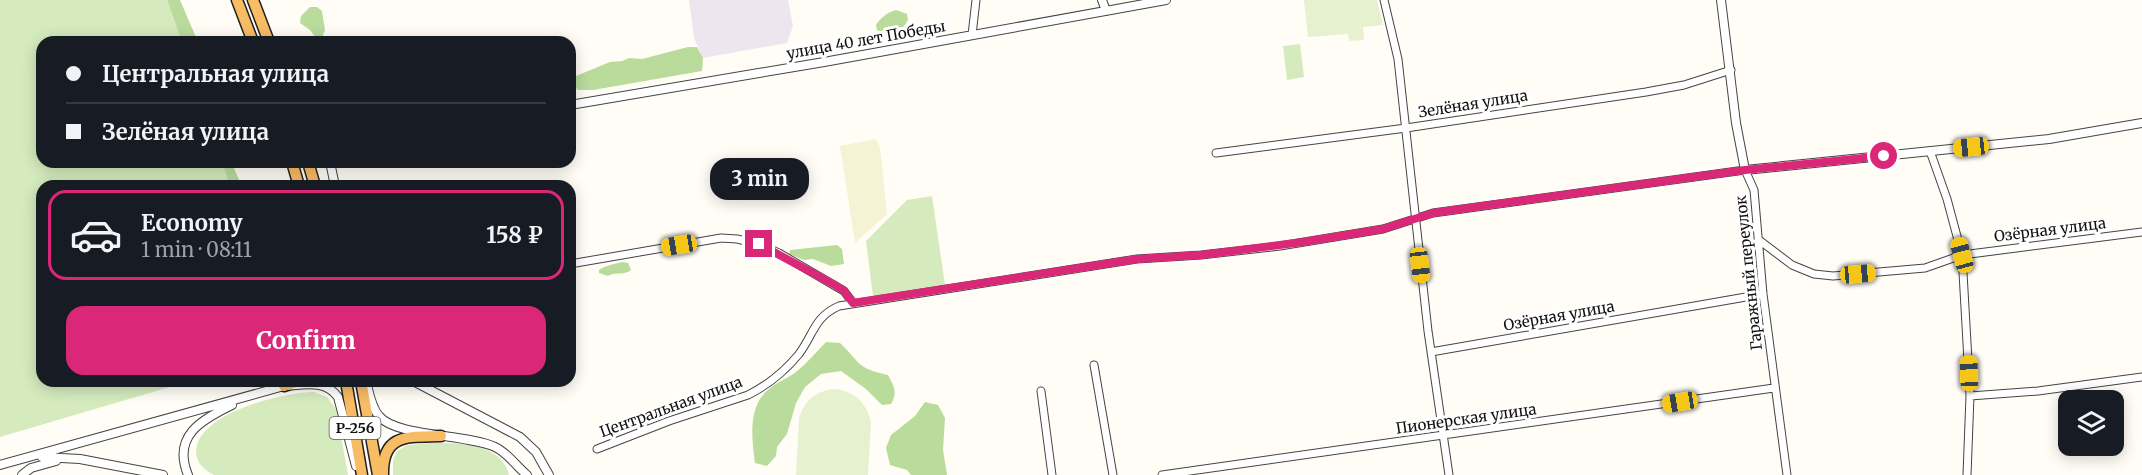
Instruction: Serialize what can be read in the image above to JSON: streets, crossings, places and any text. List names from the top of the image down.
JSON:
{
  "streets": {
    "highway": ["Р-256"],
    "street": [
      "улица 40 лет Победы",
      "Зелёная улица",
      "Озёрная улица",
      "Гаражный переулок",
      "Центральная улица",
      "Пионерская улица"
    ]
  },
  "crossings": [
    ["Зелёная улица", "Гаражный переулок"],
    ["Озёрная улица", "Гаражный переулок"],
    ["Гаражный переулок", "Центральная улица"],
    ["Гаражный переулок", "Пионерская улица"]
  ],
  "page": {
    "banner": ["Центральная улица", "Зелёная улица"],
    "bubble": "3 min",
    "list": [
      {
        "name": "Economy",
        "note": "1 min · 08:11",
        "value": "158 ₽"
      }
    ],
    "buttons": "Confirm"
  }
}
